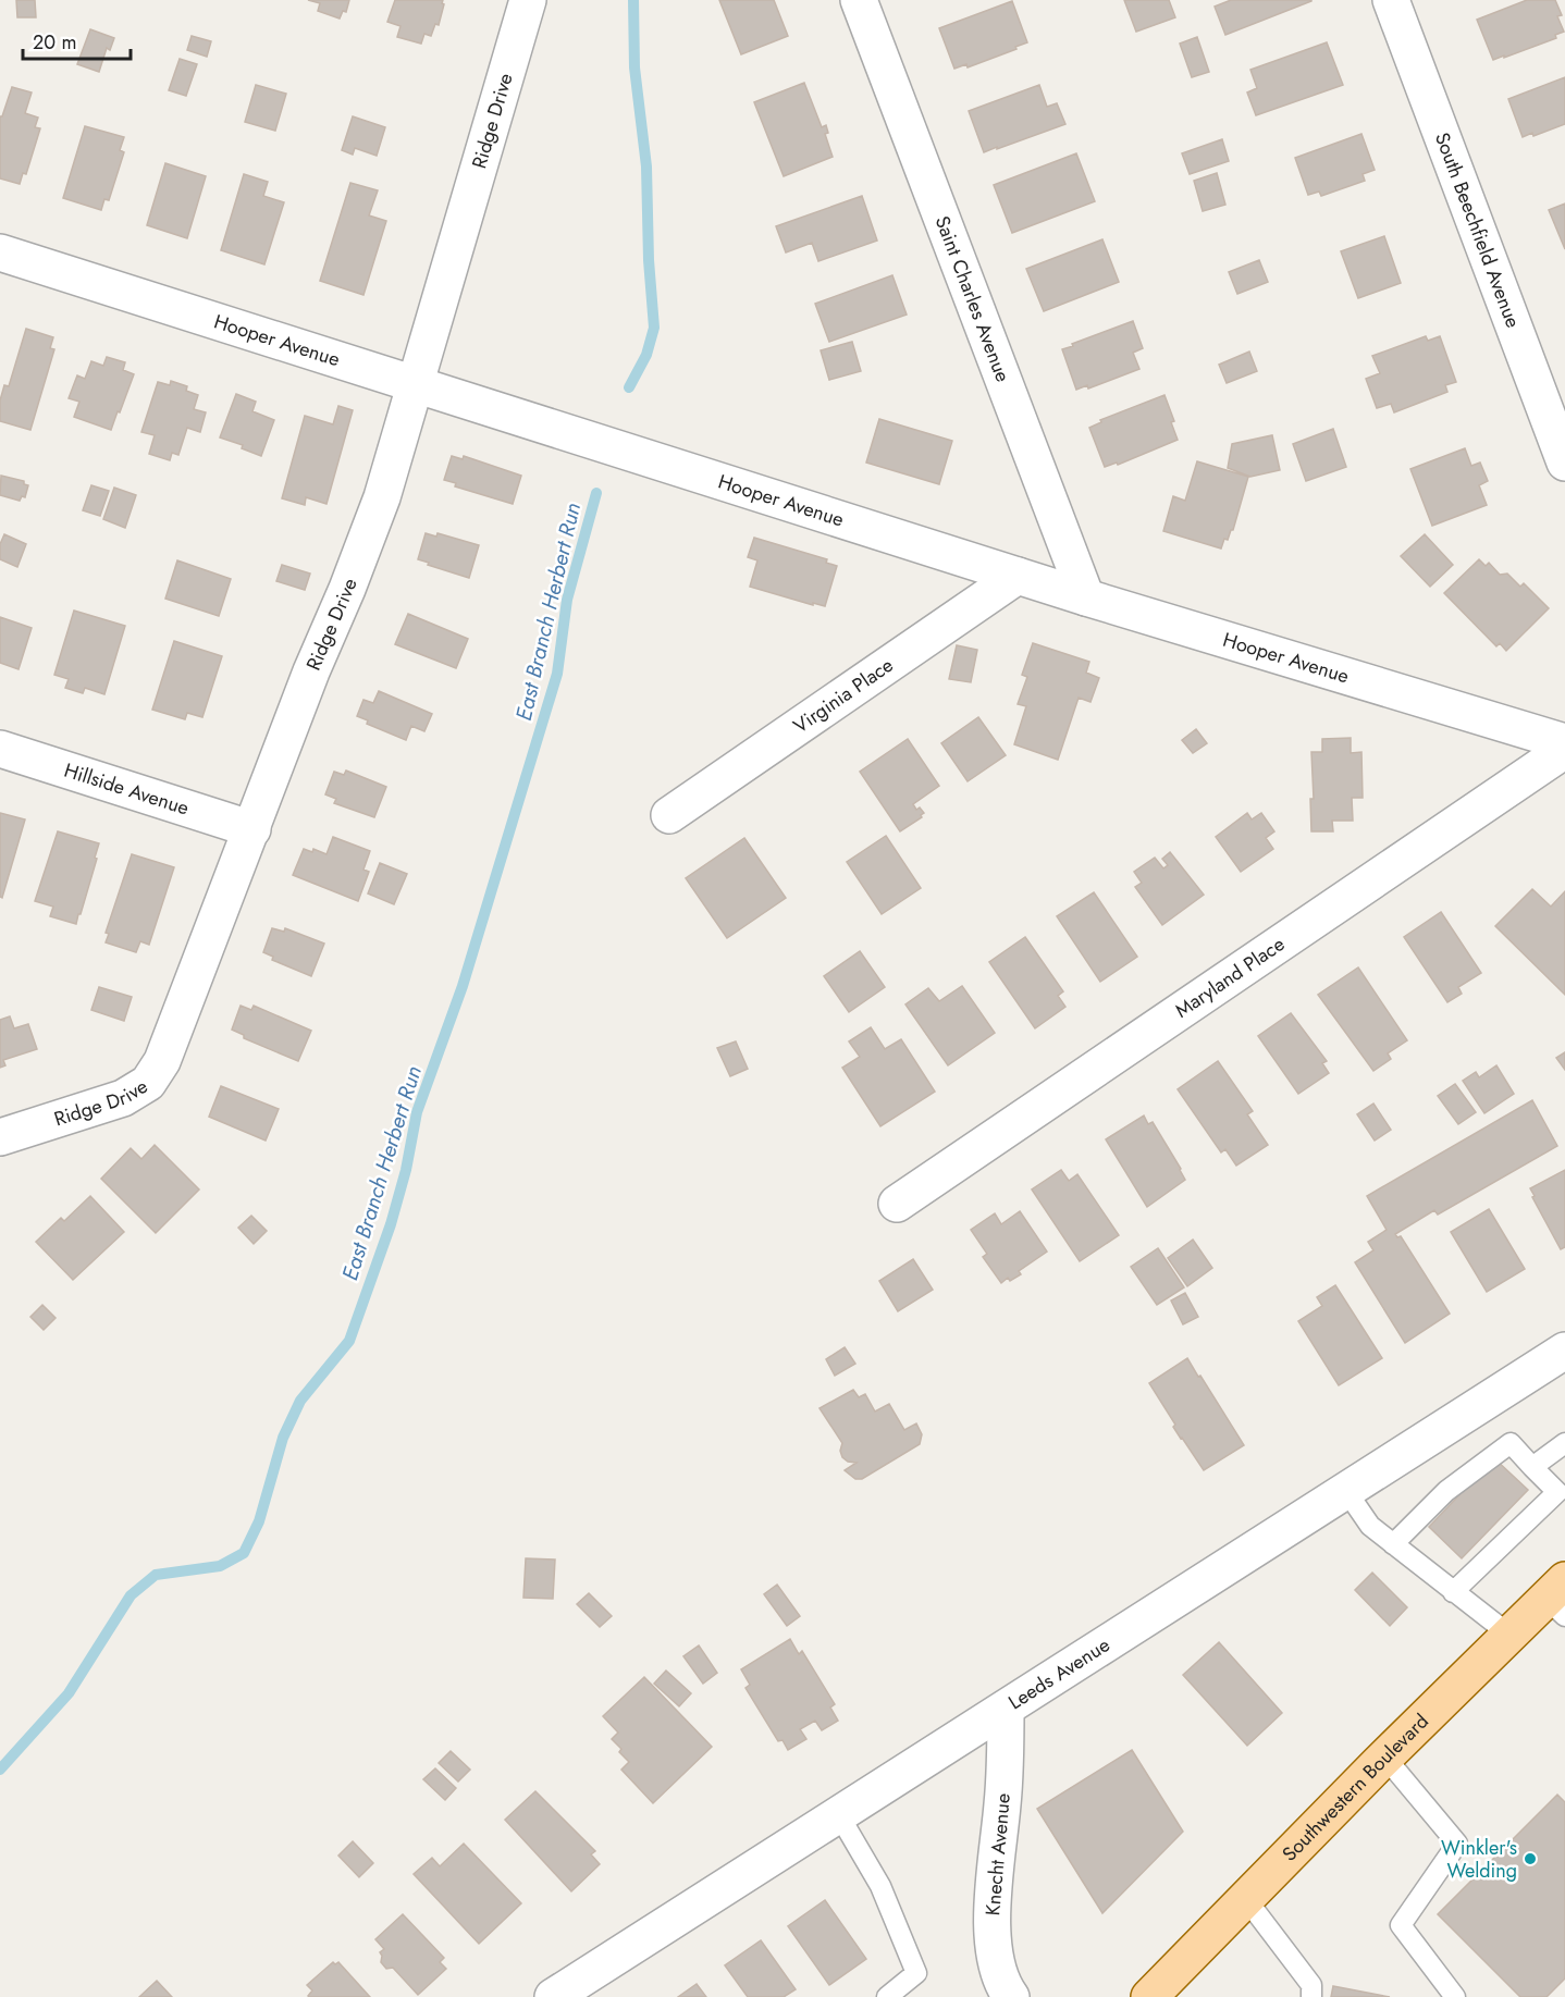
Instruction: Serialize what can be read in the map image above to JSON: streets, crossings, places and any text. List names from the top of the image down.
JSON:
{
  "streets": {
    "main road": ["Southwestern Boulevard"],
    "street": [
      "Ridge Drive",
      "South Beechfield Avenue",
      "Saint Charles Avenue",
      "Hooper Avenue",
      "Virginia Place",
      "Hillside Avenue",
      "Maryland Place",
      "Leeds Avenue",
      "Knecht Avenue"
    ]
  },
  "crossings": [
    ["Ridge Drive", "Hooper Avenue"],
    ["Ridge Drive", "Hillside Avenue"],
    ["Saint Charles Avenue", "Hooper Avenue"],
    ["Hooper Avenue", "Virginia Place"],
    ["Leeds Avenue", "Knecht Avenue"]
  ],
  "water": ["East Branch Herbert Run"],
  "places": ["Winkler's Welding"],
  "scale_bar": "20 m"
}
